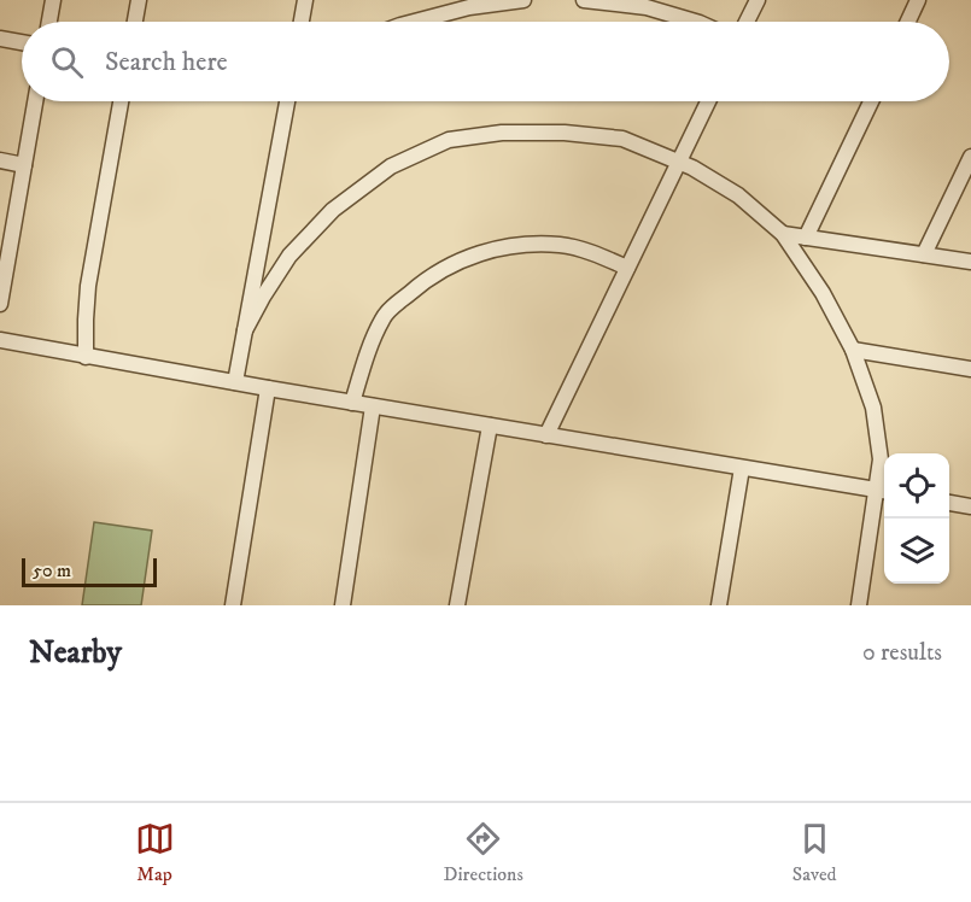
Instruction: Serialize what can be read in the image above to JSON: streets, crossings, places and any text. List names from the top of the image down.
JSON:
{
  "scale_bar": "50 m",
  "page": {
    "search": "Search here",
    "scale": "50 m",
    "heading": ["Nearby", "0 results"],
    "nav": ["Map", "Directions", "Saved"]
  }
}
